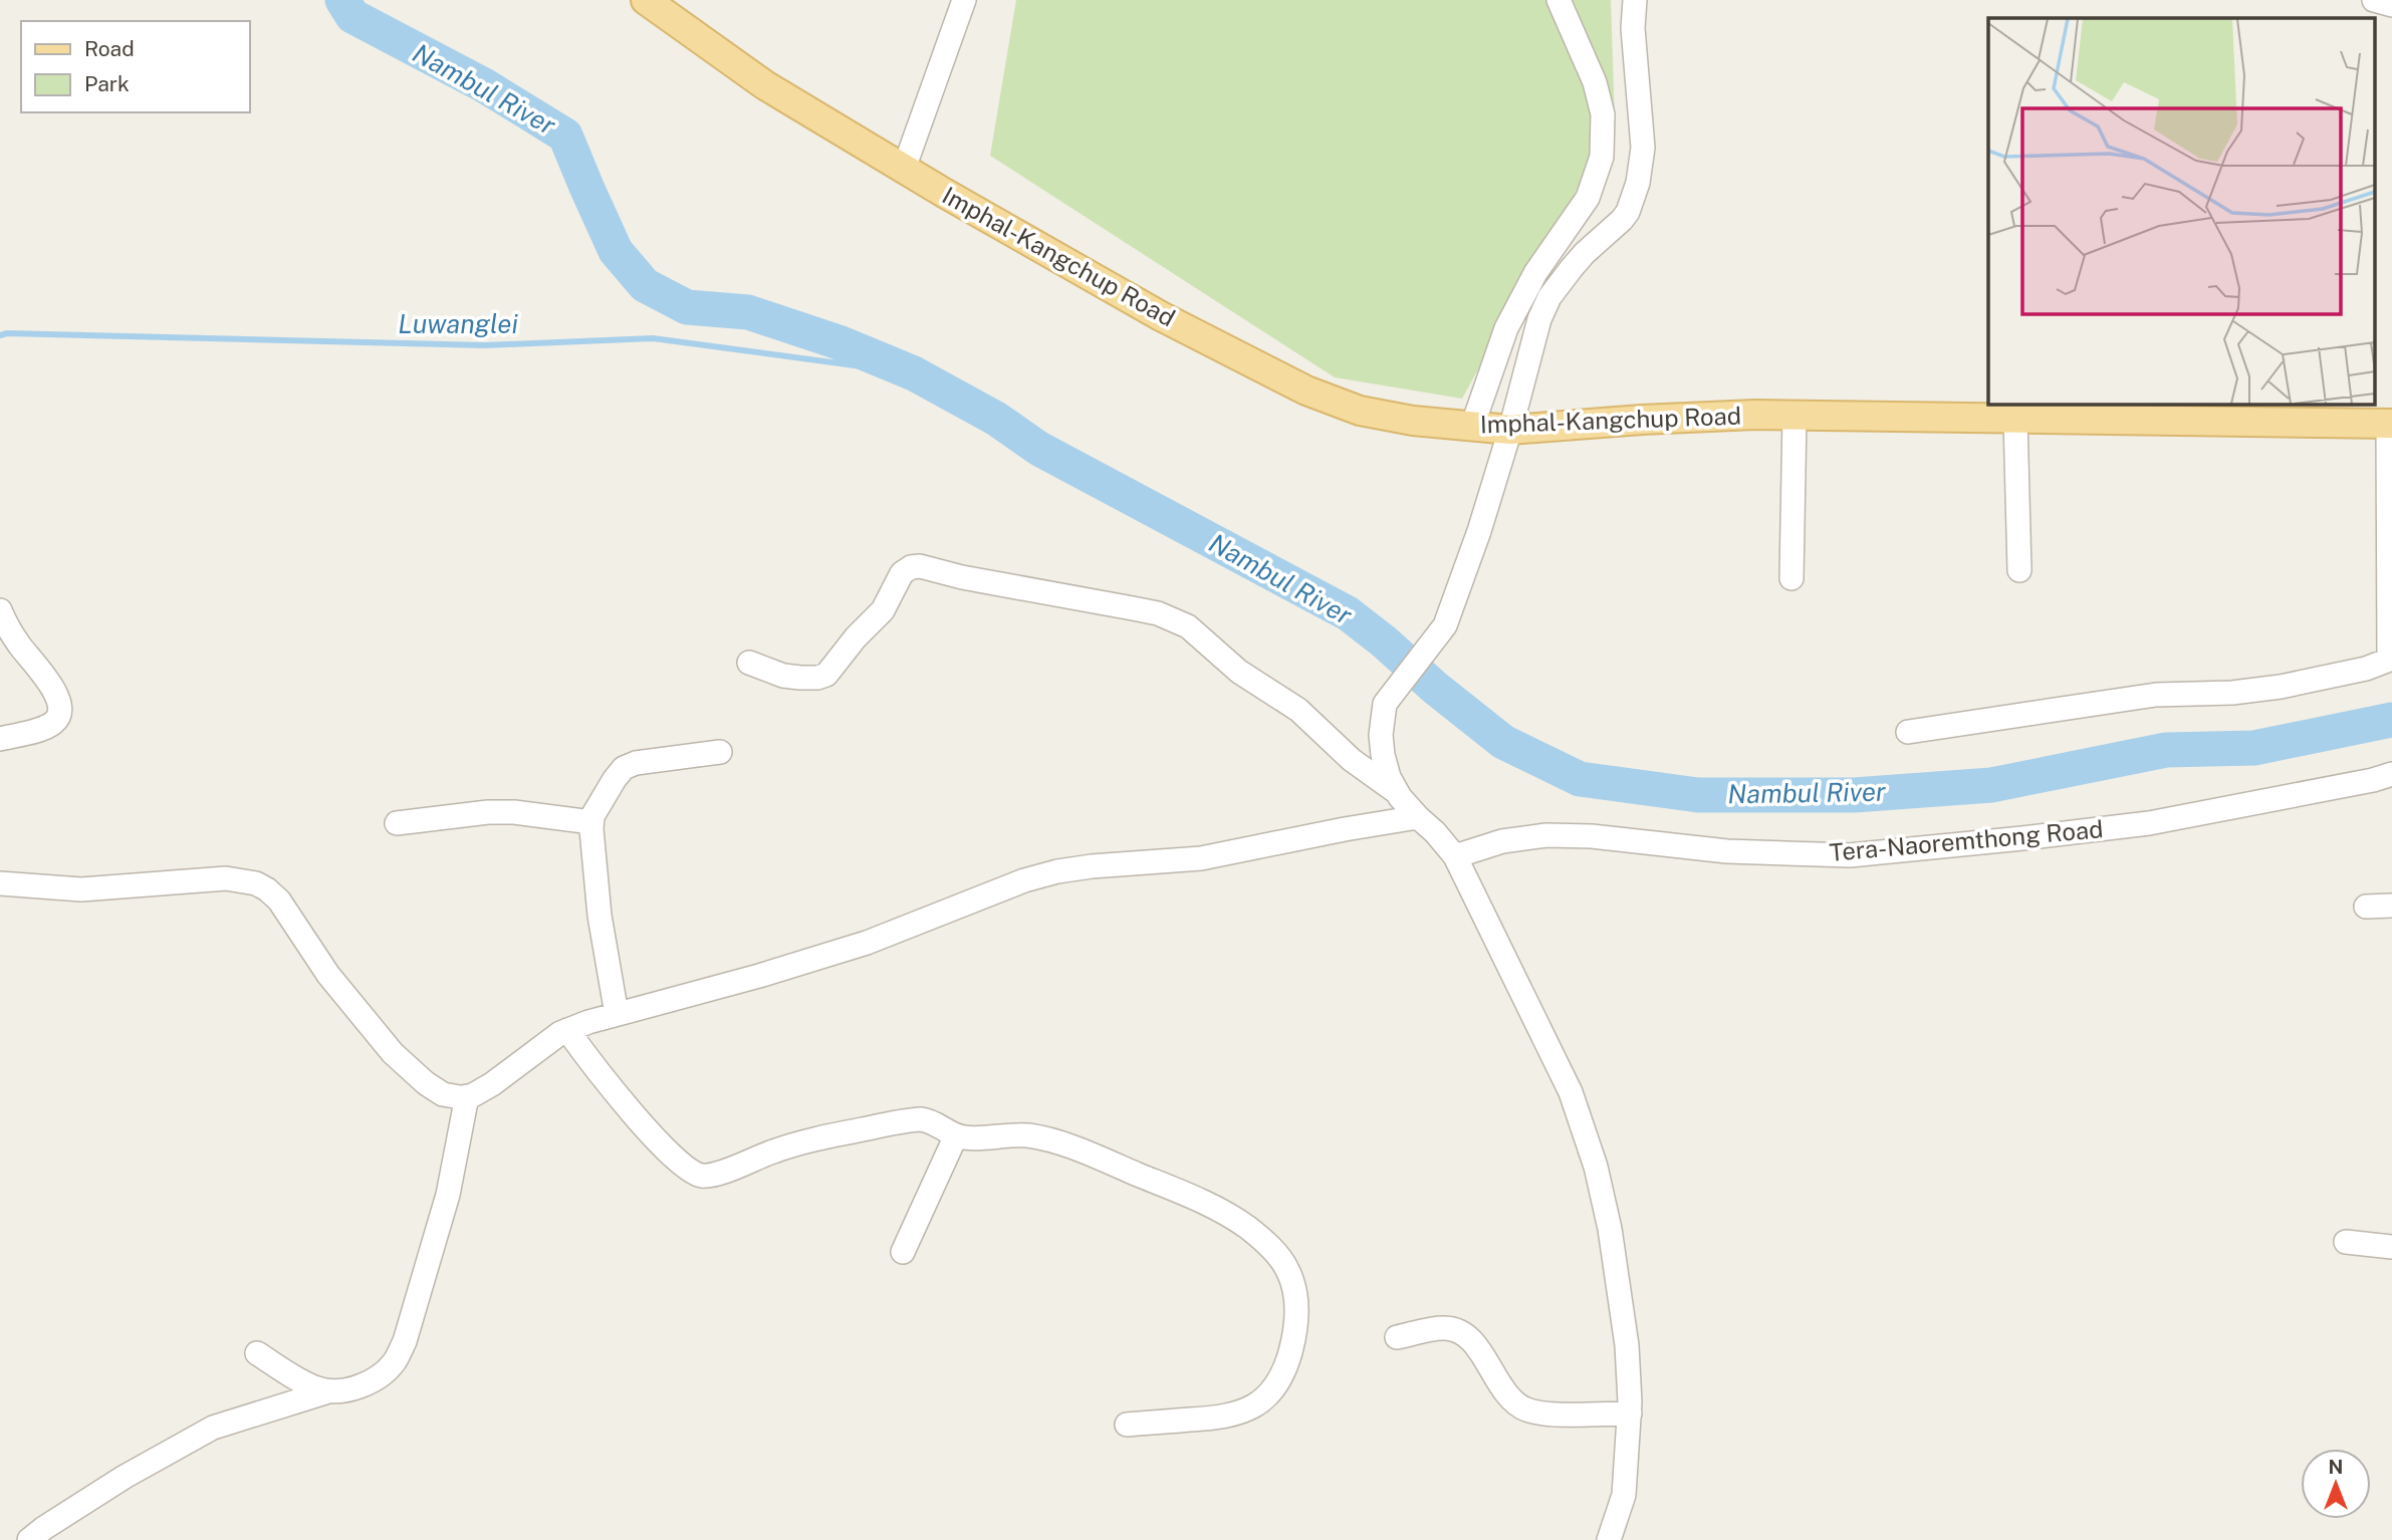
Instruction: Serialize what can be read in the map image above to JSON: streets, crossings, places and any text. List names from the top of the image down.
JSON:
{
  "streets": {
    "main road": ["Imphal-Kangchup Road"],
    "street": ["Tera-Naoremthong Road"]
  },
  "water": ["Nambul River", "Luwanglei"],
  "legend": ["Road", "Park"],
  "north": "top"
}
